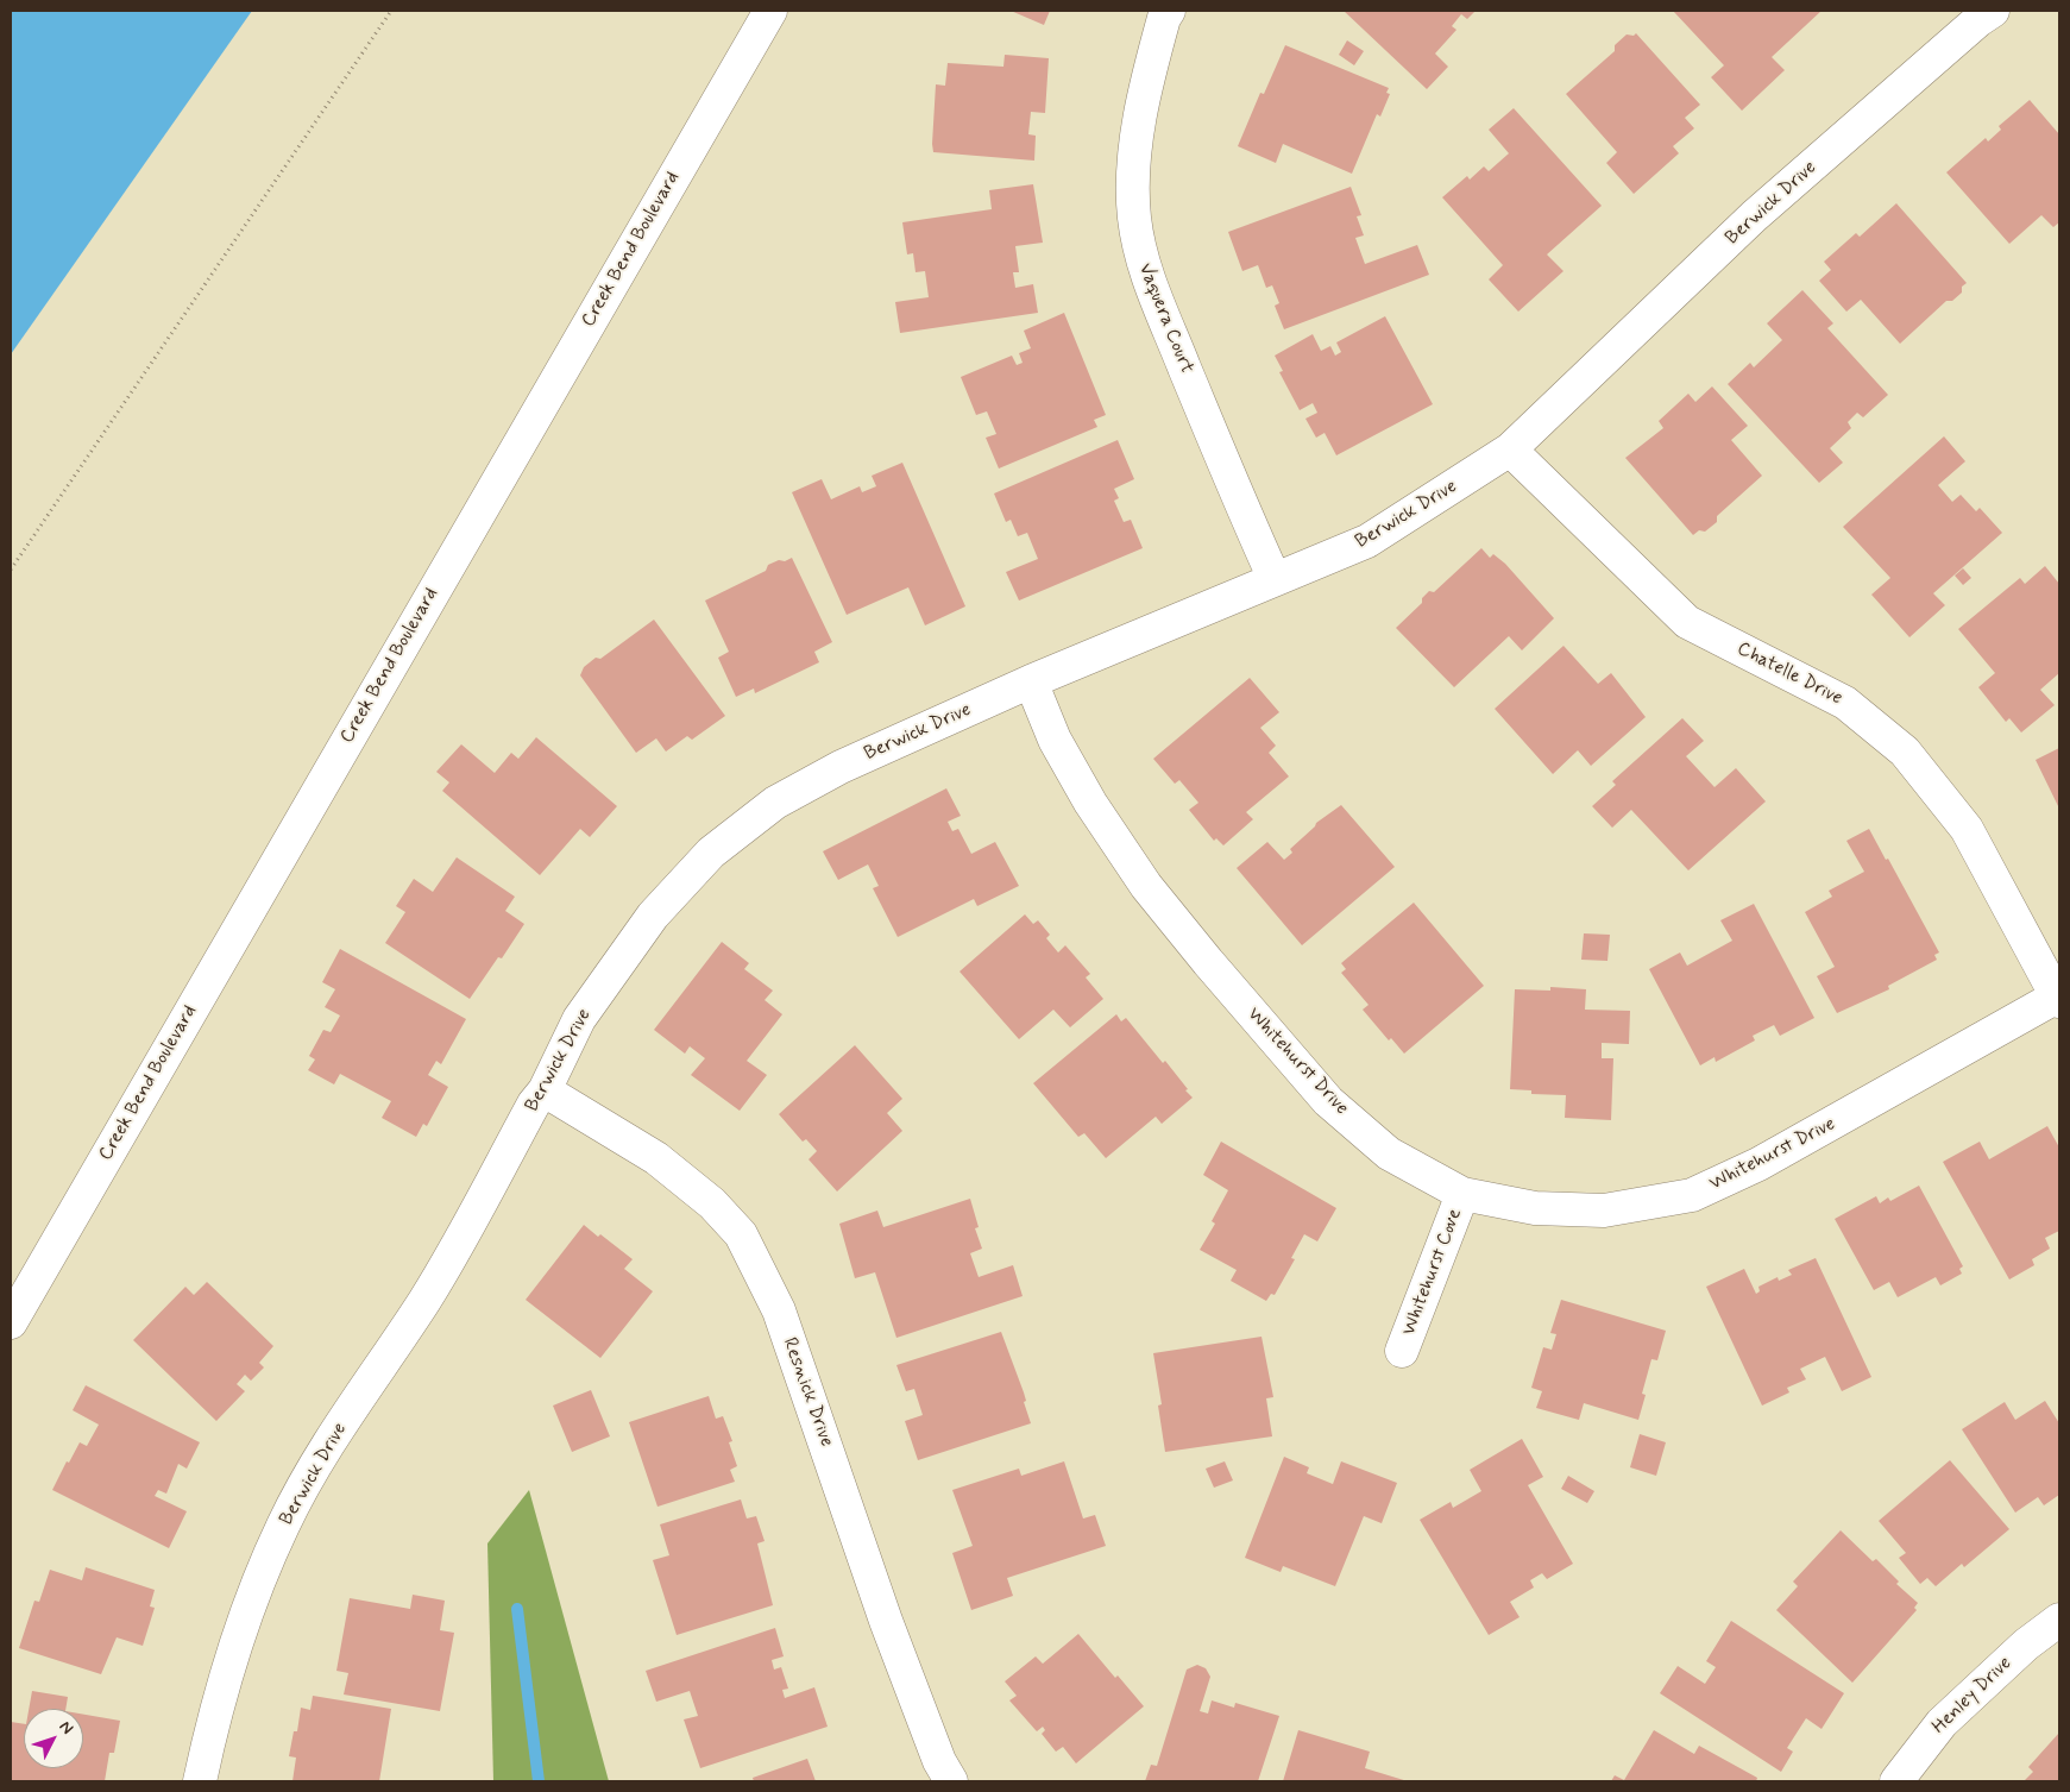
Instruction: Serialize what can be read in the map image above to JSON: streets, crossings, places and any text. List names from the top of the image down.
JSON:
{
  "streets": {
    "street": [
      "Berwick Drive",
      "Creek Bend Boulevard",
      "Vaquera Court",
      "Chatelle Drive",
      "Whitehurst Drive",
      "Whitehurst Cove",
      "Resnick Drive",
      "Henley Drive"
    ]
  },
  "crossings": [
    ["Berwick Drive", "Vaquera Court"],
    ["Berwick Drive", "Chatelle Drive"],
    ["Berwick Drive", "Whitehurst Drive"],
    ["Berwick Drive", "Resnick Drive"],
    ["Chatelle Drive", "Whitehurst Drive"],
    ["Whitehurst Drive", "Whitehurst Cove"]
  ],
  "north": "top right"
}
